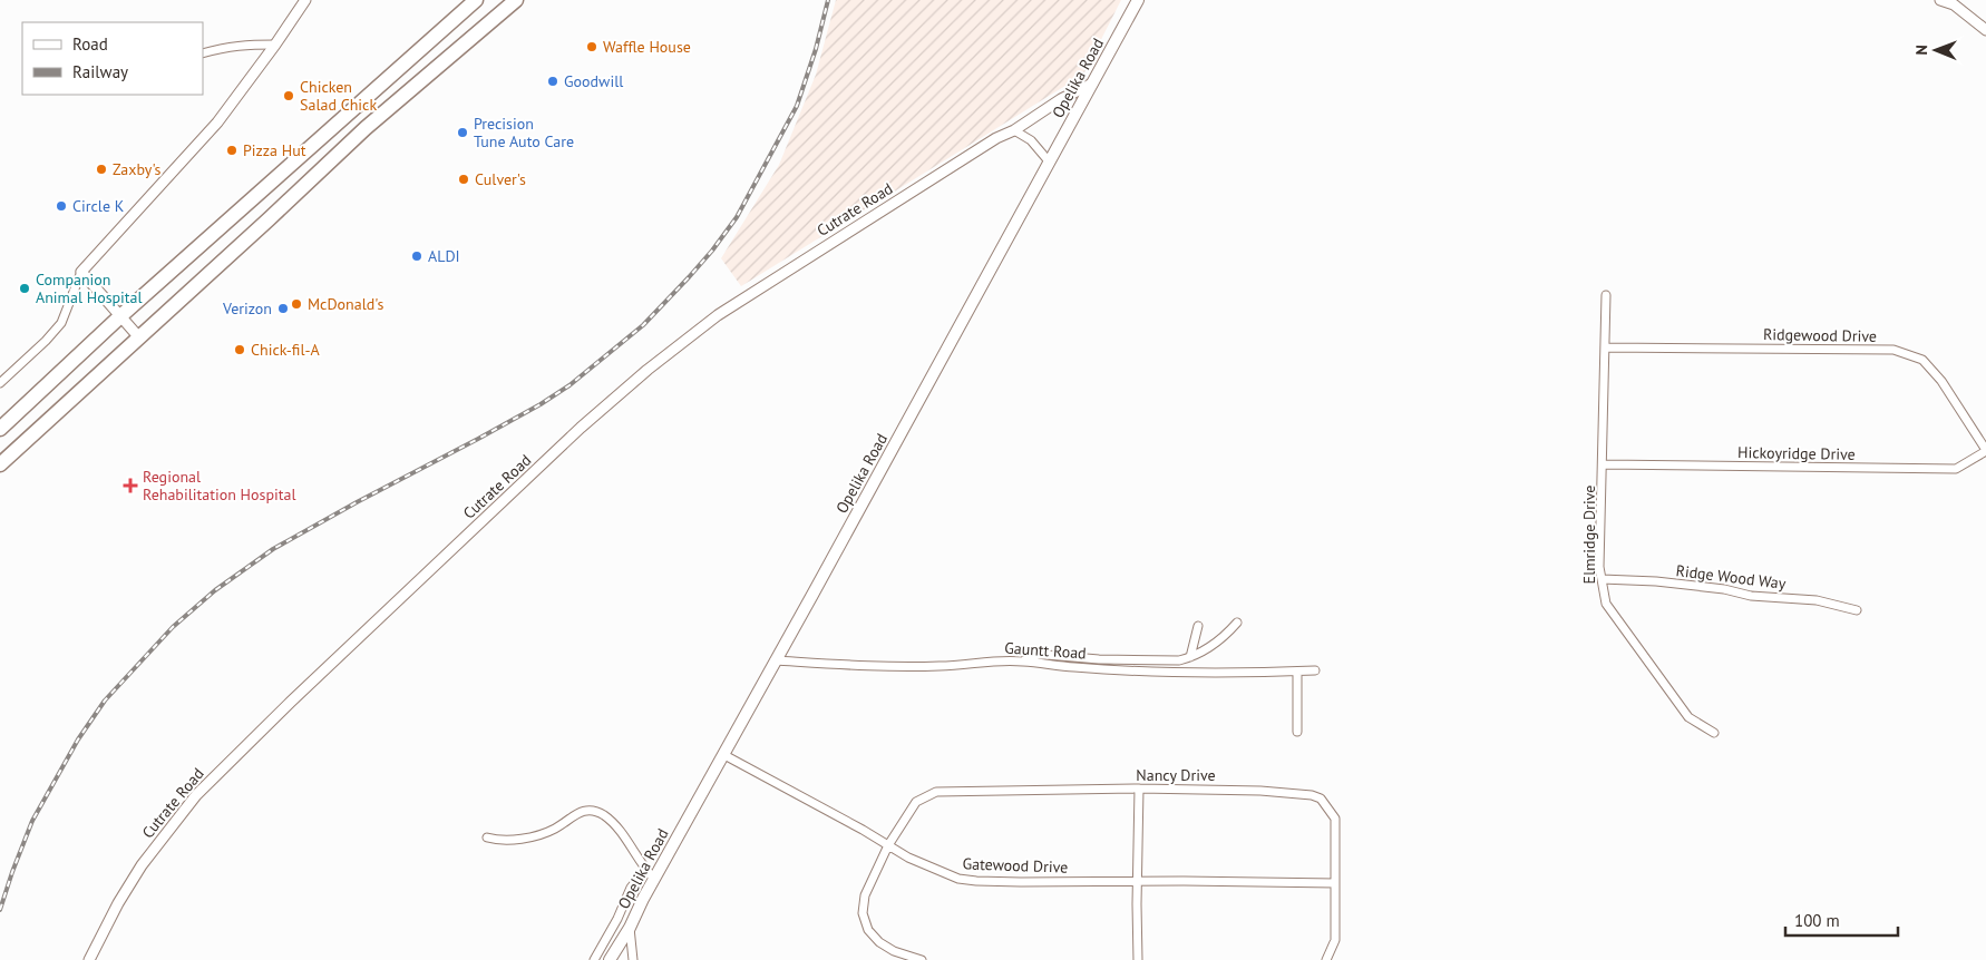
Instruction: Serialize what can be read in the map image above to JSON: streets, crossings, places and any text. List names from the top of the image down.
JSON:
{
  "streets": {
    "main road": ["Opelika Road"],
    "street": [
      "Cutrate Road",
      "Ridgewood Drive",
      "Hickoyridge Drive",
      "Elmridge Drive",
      "Ridge Wood Way",
      "Gauntt Road",
      "Nancy Drive",
      "Gatewood Drive"
    ]
  },
  "crossings": [
    ["Opelika Road", "Cutrate Road"],
    ["Opelika Road", "Gauntt Road"],
    ["Opelika Road", "Gatewood Drive"],
    ["Ridgewood Drive", "Hickoyridge Drive"],
    ["Ridgewood Drive", "Elmridge Drive"],
    ["Hickoyridge Drive", "Elmridge Drive"],
    ["Elmridge Drive", "Ridge Wood Way"],
    ["Nancy Drive", "Gatewood Drive"]
  ],
  "places": {
    "other": [
      "Waffle House",
      "Goodwill",
      "Chicken Salad Chick",
      "Precision Tune Auto Care",
      "Pizza Hut",
      "Zaxby's",
      "Culver's",
      "Circle K",
      "ALDI",
      "Companion Animal Hospital",
      "McDonald's",
      "Verizon",
      "Chick-fil-A"
    ],
    "health": ["Regional Rehabilitation Hospital"]
  },
  "legend": ["Road", "Railway"],
  "scale_bar": "100 m",
  "north": "left"
}
